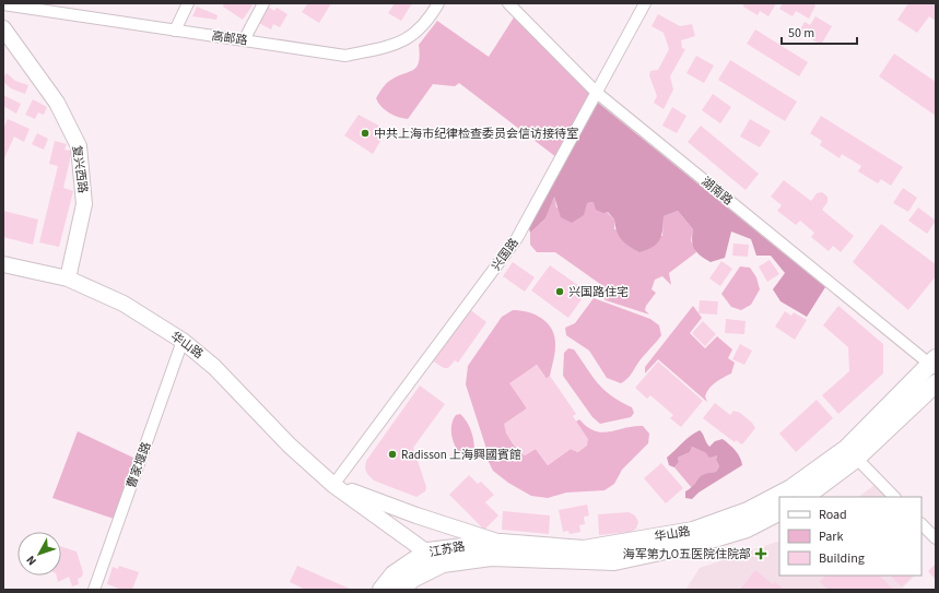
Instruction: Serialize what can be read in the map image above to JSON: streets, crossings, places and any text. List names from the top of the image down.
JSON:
{
  "streets": {
    "main road": ["复兴西路", "华山路", "江苏路"],
    "street": [
      "高邮路",
      "湖南路",
      "兴国路",
      "曹家堰路"
    ]
  },
  "crossings": [
    ["复兴西路", "华山路"],
    ["湖南路", "兴国路"],
    ["湖南路", "华山路"],
    ["兴国路", "华山路"],
    ["华山路", "曹家堰路"],
    ["华山路", "江苏路"]
  ],
  "places": {
    "other": ["中共上海市纪律检查委员会信访接待室", "兴国路住宅", "Radisson 上海興國賓館"],
    "health": ["海军第九O五医院住院部"]
  },
  "legend": ["Road", "Park", "Building"],
  "scale_bar": "50 m",
  "north": "bottom left"
}
